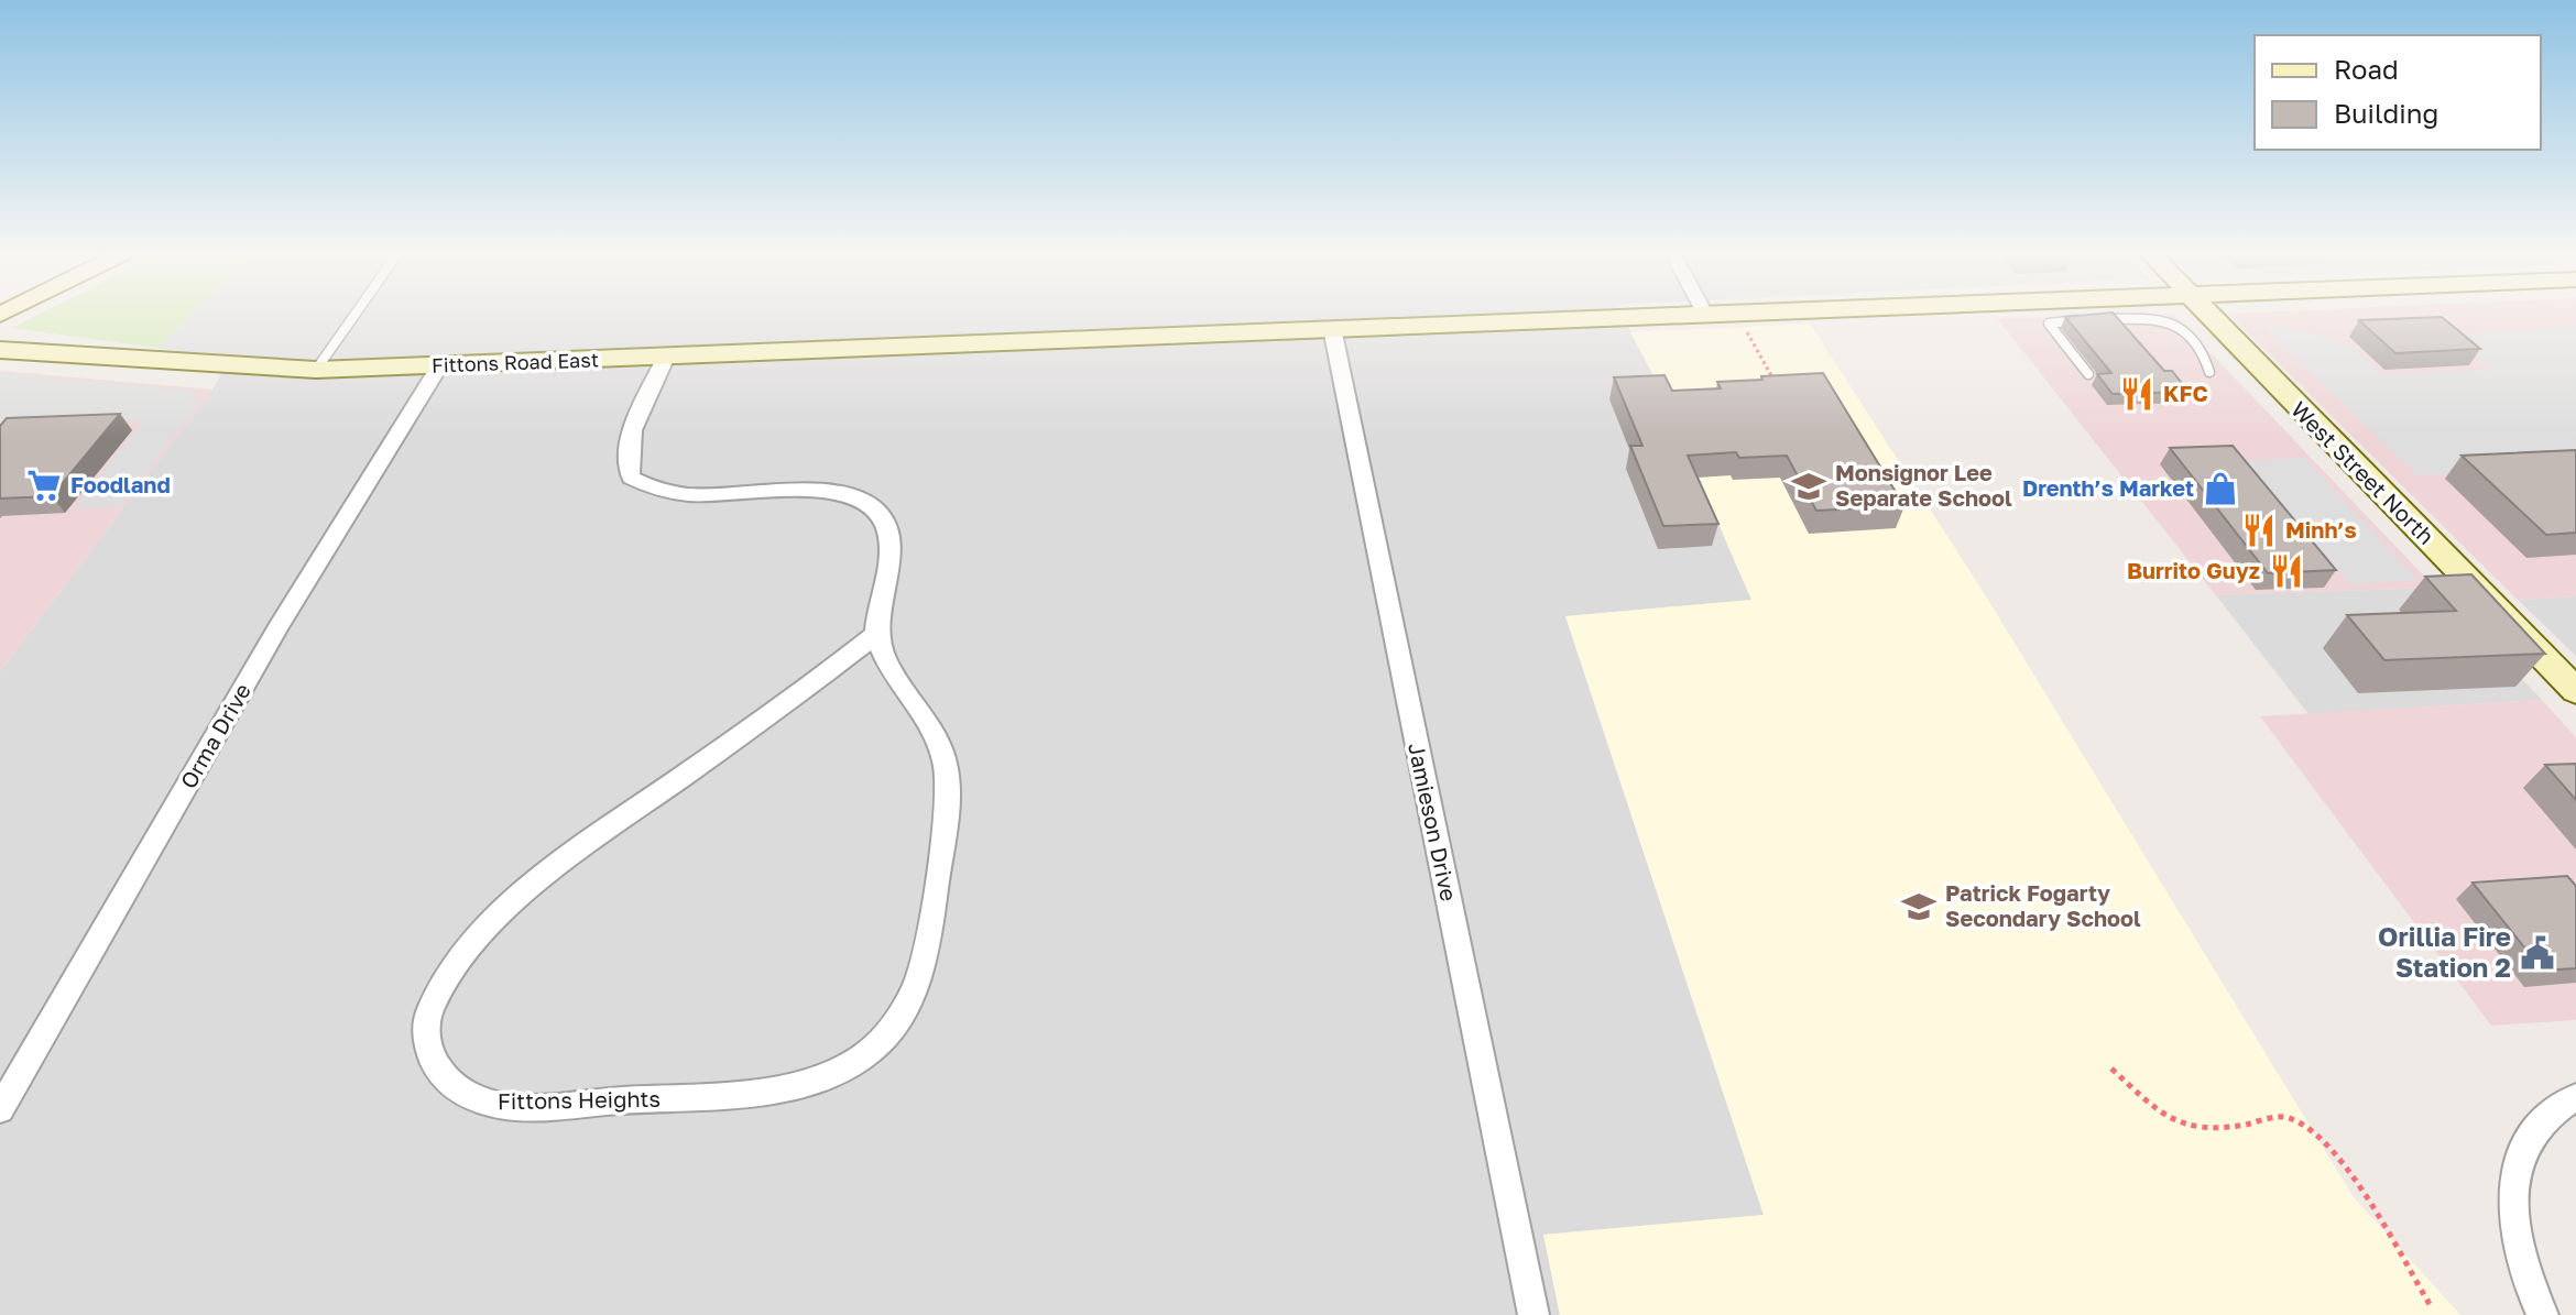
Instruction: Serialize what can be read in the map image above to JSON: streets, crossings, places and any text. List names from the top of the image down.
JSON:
{
  "streets": {
    "street": [
      "Fittons Road East",
      "West Street North",
      "Orma Drive",
      "Jamieson Drive",
      "Fittons Heights"
    ]
  },
  "crossings": [
    ["Fittons Road East", "Orma Drive"],
    ["Fittons Road East", "Jamieson Drive"]
  ],
  "places": {
    "restaurant": ["KFC", "Minh’s", "Burrito Guyz"],
    "supermarket": ["Foodland"],
    "school or university": ["Monsignor Lee Separate School", "Patrick Fogarty Secondary School"],
    "shop": ["Drenth’s Market"],
    "public building": ["Orillia Fire Station 2"]
  },
  "legend": ["Road", "Building"]
}
